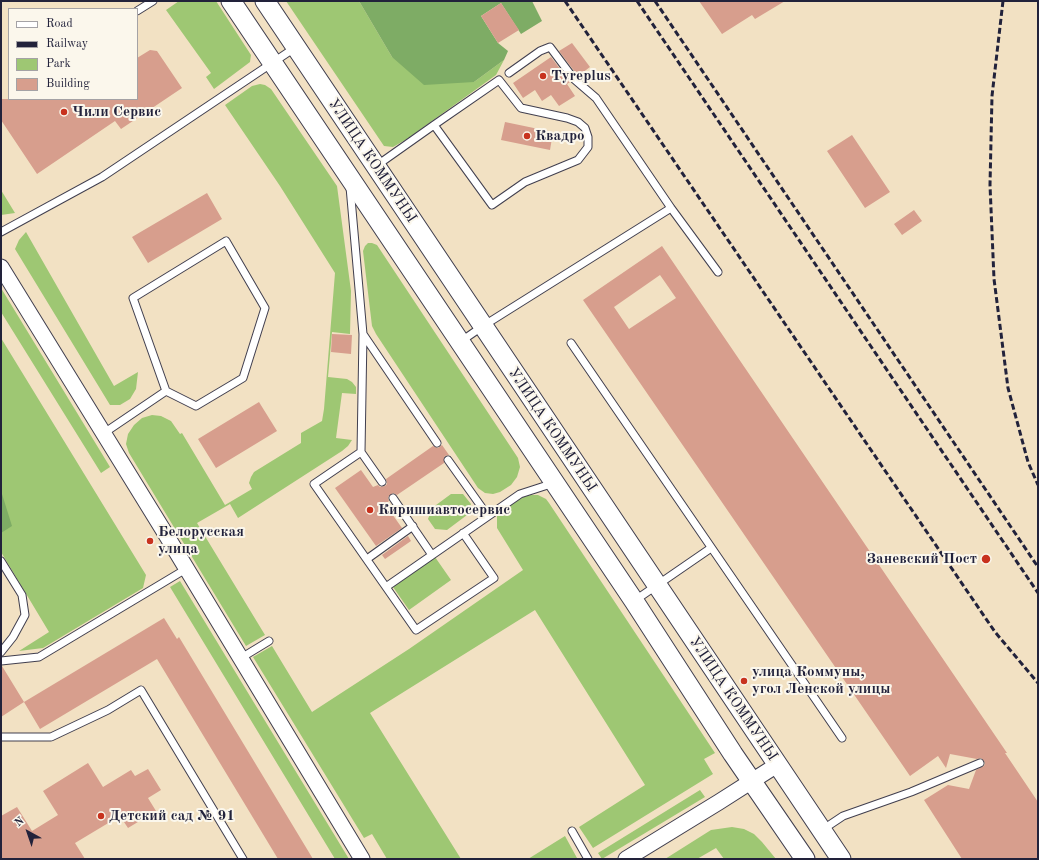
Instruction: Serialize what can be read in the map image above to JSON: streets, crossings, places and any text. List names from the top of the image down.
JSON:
{
  "streets": {
    "street": ["УЛИЦА КОММУНЫ"]
  },
  "places": [
    "Tyreplus",
    "Чили Сервис",
    "Квадро",
    "Киришиавтосервис",
    "Белорусская улица",
    "Заневский Пост",
    "улица Коммуны, угол Ленской улицы",
    "Детский сад № 91"
  ],
  "legend": [
    "Road",
    "Railway",
    "Park",
    "Building"
  ],
  "north": "top left"
}
